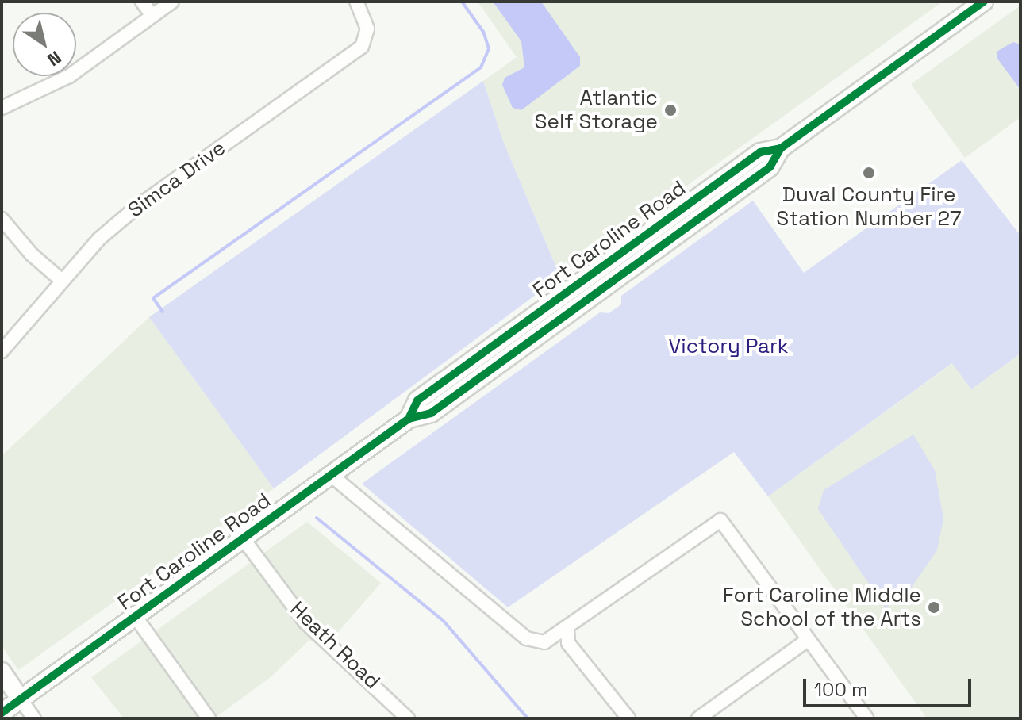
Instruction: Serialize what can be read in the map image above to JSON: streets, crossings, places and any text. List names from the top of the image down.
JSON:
{
  "streets": {
    "street": ["Simca Drive", "Fort Caroline Road", "Heath Road"]
  },
  "crossings": [
    ["Fort Caroline Road", "Heath Road"]
  ],
  "parks": ["Victory Park"],
  "places": ["Atlantic Self Storage", "Duval County Fire Station Number 27", "Fort Caroline Middle School of the Arts"],
  "scale_bar": "100 m",
  "north": "bottom right"
}
